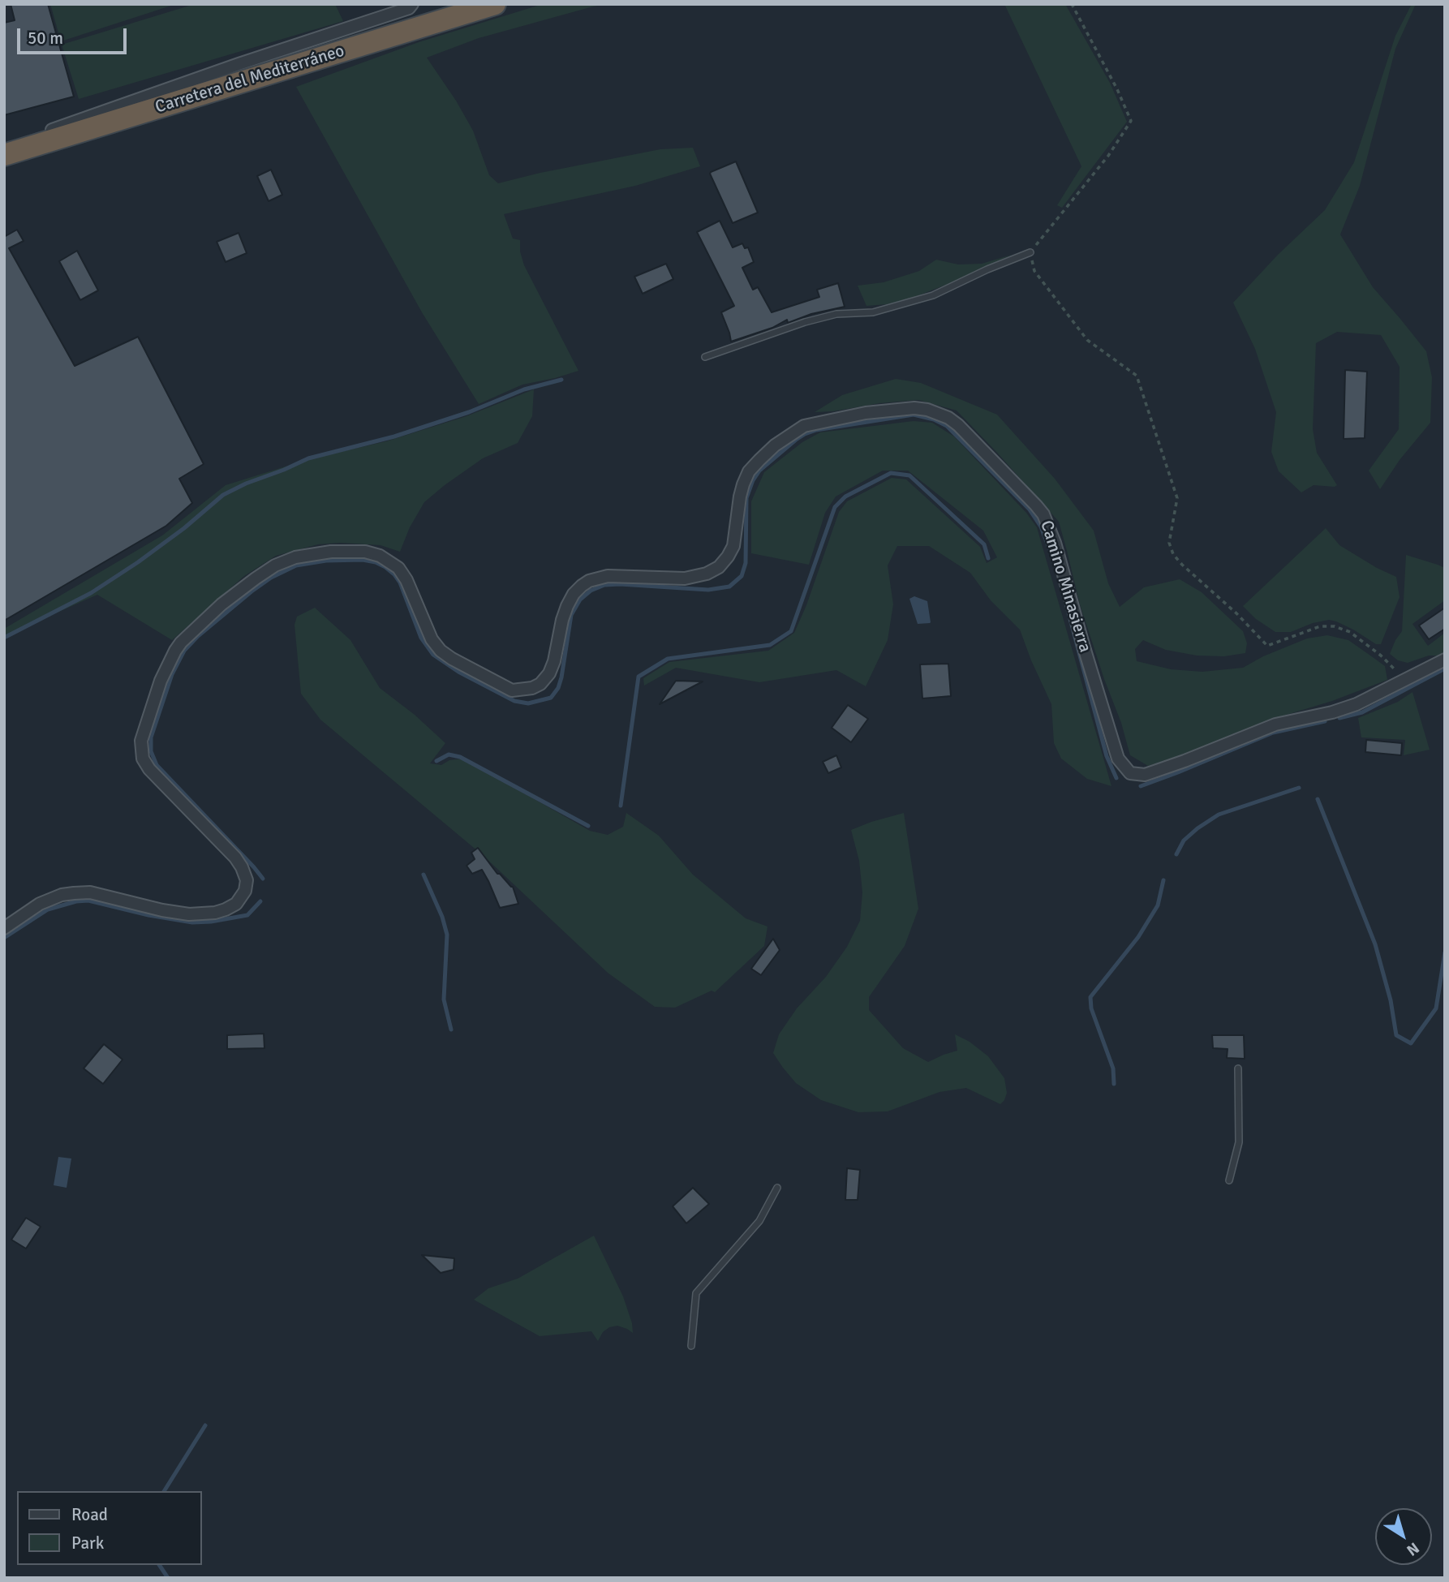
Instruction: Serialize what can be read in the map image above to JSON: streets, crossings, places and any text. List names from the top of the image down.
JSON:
{
  "streets": {
    "highway": ["Carretera del Mediterráneo"],
    "street": ["Camino Minasierra"]
  },
  "legend": ["Road", "Park"],
  "scale_bar": "50 m",
  "north": "bottom right"
}
